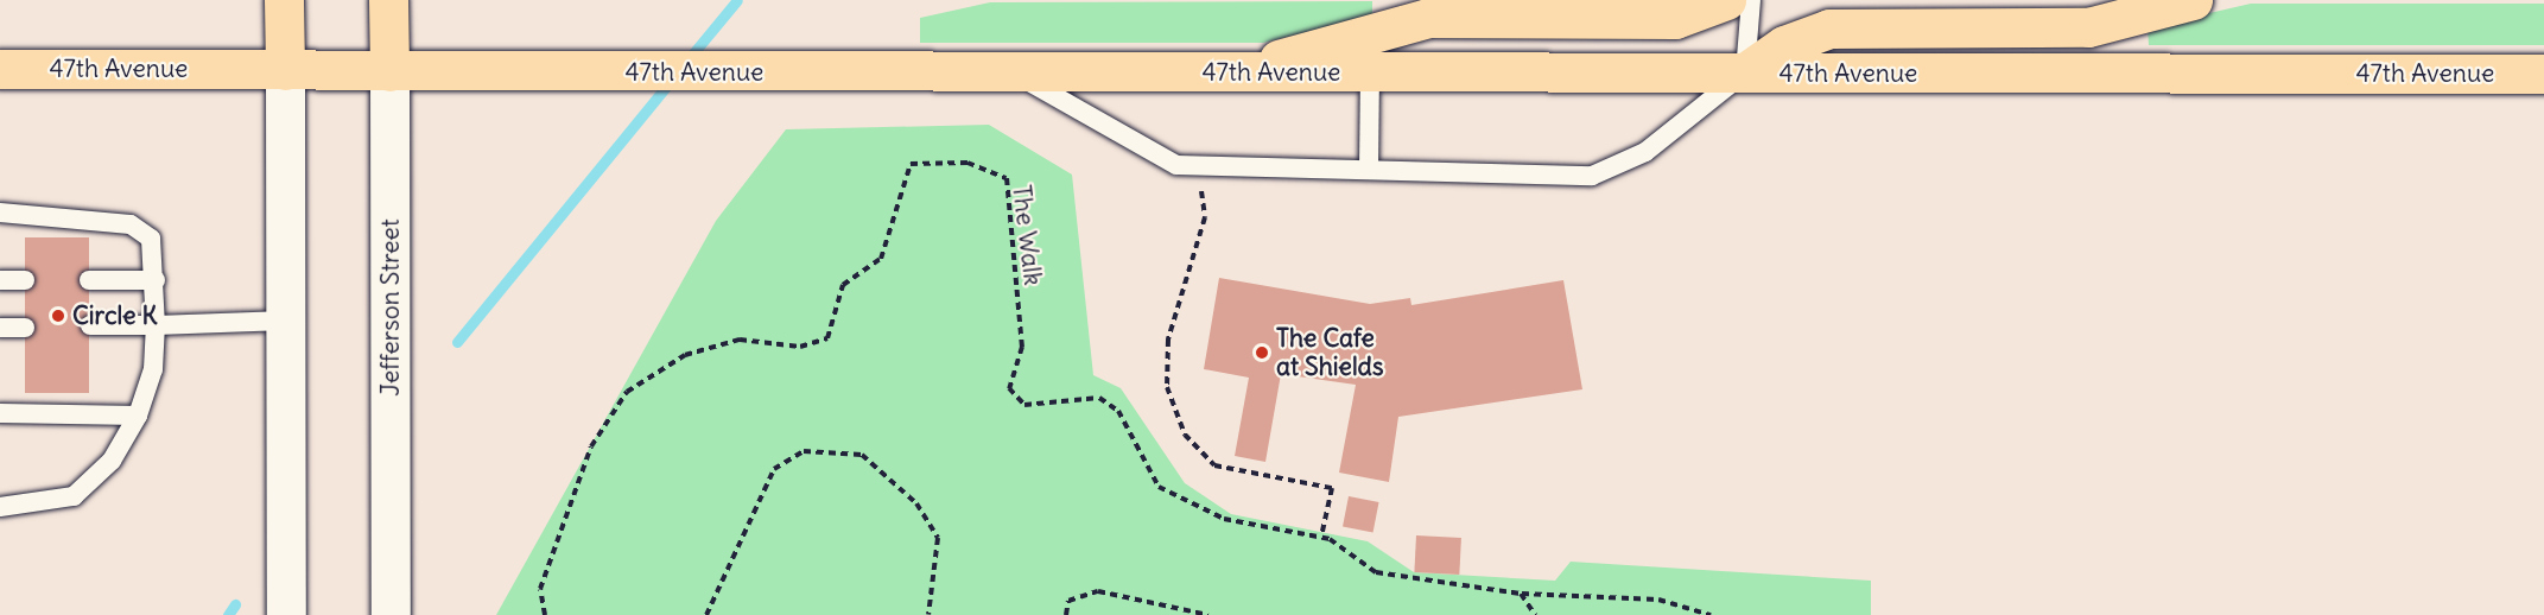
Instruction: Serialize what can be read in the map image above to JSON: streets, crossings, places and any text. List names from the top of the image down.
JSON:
{
  "streets": {
    "main road": ["47th Avenue", "Jefferson Street"],
    "path": ["The Walk"]
  },
  "crossings": [
    ["47th Avenue", "Jefferson Street"]
  ],
  "places": ["Circle K", "The Cafe at Shields"]
}
